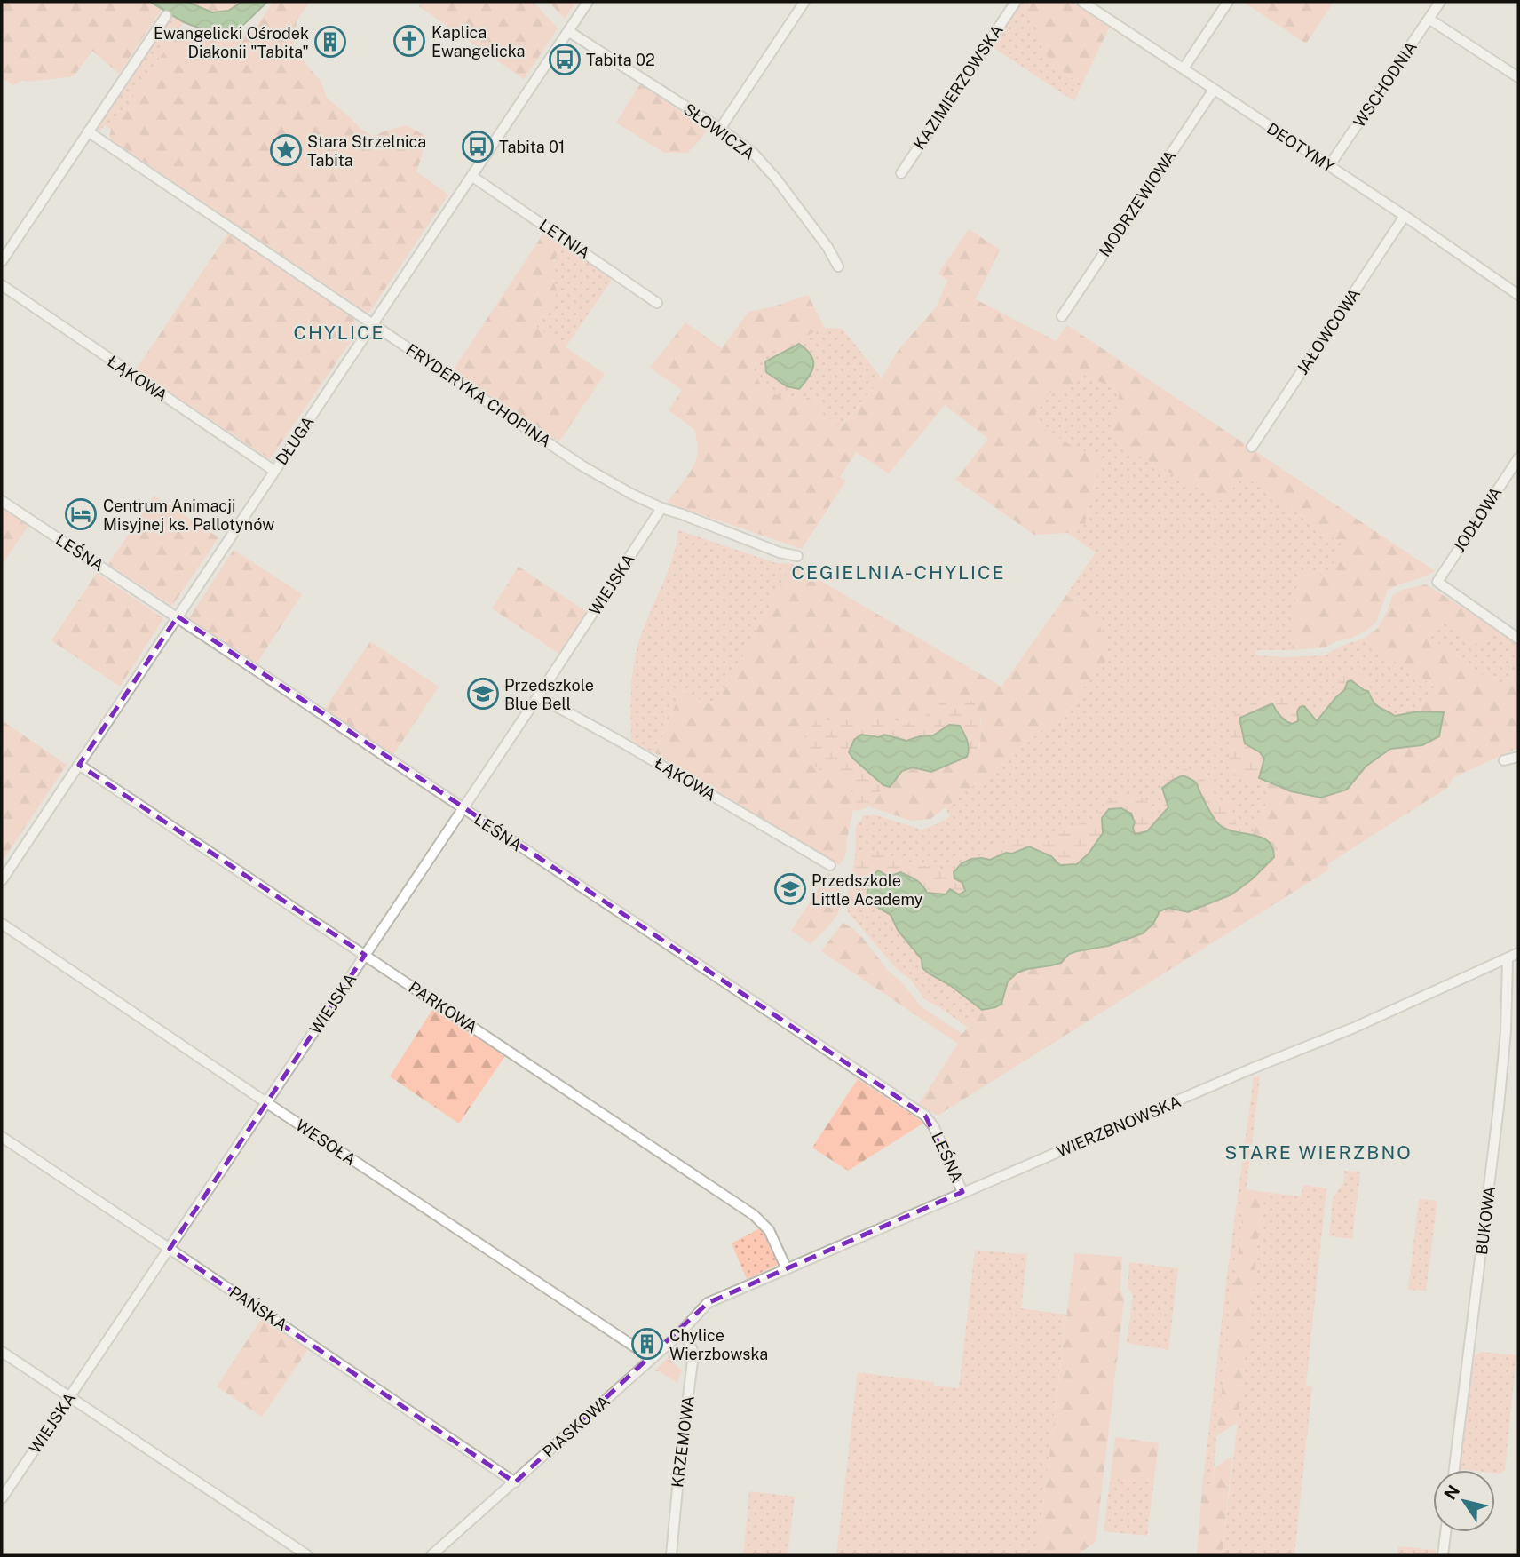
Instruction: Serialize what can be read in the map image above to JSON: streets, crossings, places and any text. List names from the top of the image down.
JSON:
{
  "streets": {
    "street": [
      "WSCHODNIA",
      "KAZIMIERZOWSKA",
      "SŁOWICZA",
      "DEOTYMY",
      "MODRZEWIOWA",
      "LETNIA",
      "JAŁOWCOWA",
      "ŁĄKOWA",
      "FRYDERYKA CHOPINA",
      "DŁUGA",
      "JODŁOWA",
      "LEŚNA",
      "WIEJSKA",
      "PARKOWA",
      "WIERZBNOWSKA",
      "WESOŁA",
      "BUKOWA",
      "PAŃSKA",
      "PIASKOWA",
      "KRZEMOWA"
    ]
  },
  "crossings": [
    ["WSCHODNIA", "DEOTYMY"],
    ["SŁOWICZA", "DŁUGA"],
    ["DEOTYMY", "MODRZEWIOWA"],
    ["DEOTYMY", "JAŁOWCOWA"],
    ["LETNIA", "DŁUGA"],
    ["ŁĄKOWA", "DŁUGA"],
    ["ŁĄKOWA", "WIEJSKA"],
    ["FRYDERYKA CHOPINA", "DŁUGA"],
    ["FRYDERYKA CHOPINA", "WIEJSKA"],
    ["DŁUGA", "LEŚNA"],
    ["DŁUGA", "PARKOWA"],
    ["LEŚNA", "WIEJSKA"],
    ["LEŚNA", "WIERZBNOWSKA"],
    ["WIEJSKA", "PARKOWA"],
    ["WIEJSKA", "WESOŁA"],
    ["WIEJSKA", "PAŃSKA"],
    ["PARKOWA", "WIERZBNOWSKA"],
    ["WIERZBNOWSKA", "BUKOWA"],
    ["WIERZBNOWSKA", "PIASKOWA"],
    ["WESOŁA", "PIASKOWA"],
    ["PAŃSKA", "PIASKOWA"],
    ["PIASKOWA", "KRZEMOWA"]
  ],
  "districts": ["CHYLICE", "CEGIELNIA-CHYLICE", "STARE WIERZBNO"],
  "places": {
    "church": ["Kaplica Ewangelicka"],
    "building": ["Ewangelicki Ośrodek Diakonii \"Tabita\"", "Chylice Wierzbowska"],
    "bus stop": ["Tabita 02", "Tabita 01"],
    "place": ["Stara Strzelnica Tabita"],
    "hotel": ["Centrum Animacji Misyjnej ks. Pallotynów"],
    "school or university": ["Przedszkole Blue Bell", "Przedszkole Little Academy"]
  },
  "north": "top left"
}
